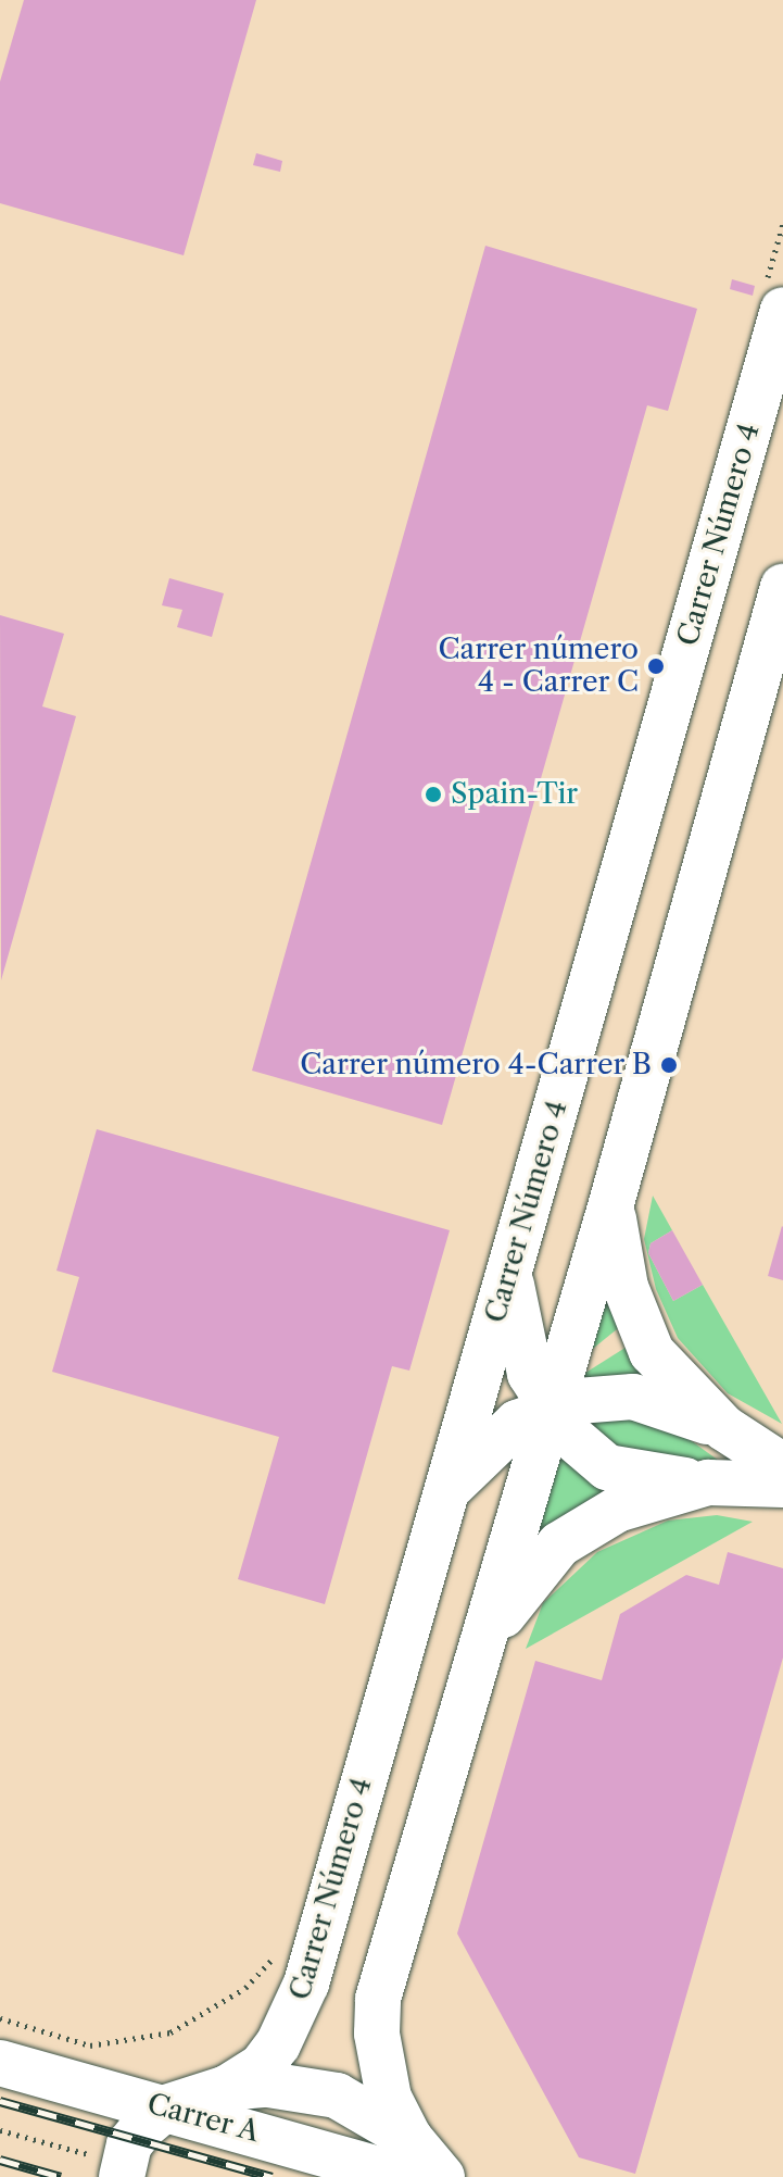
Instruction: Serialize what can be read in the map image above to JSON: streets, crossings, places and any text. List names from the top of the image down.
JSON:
{
  "streets": {
    "street": ["Carrer Número 4", "Carrer A"]
  },
  "places": ["Carrer número 4 - Carrer C", "Spain-Tir", "Carrer número 4-Carrer B"]
}
